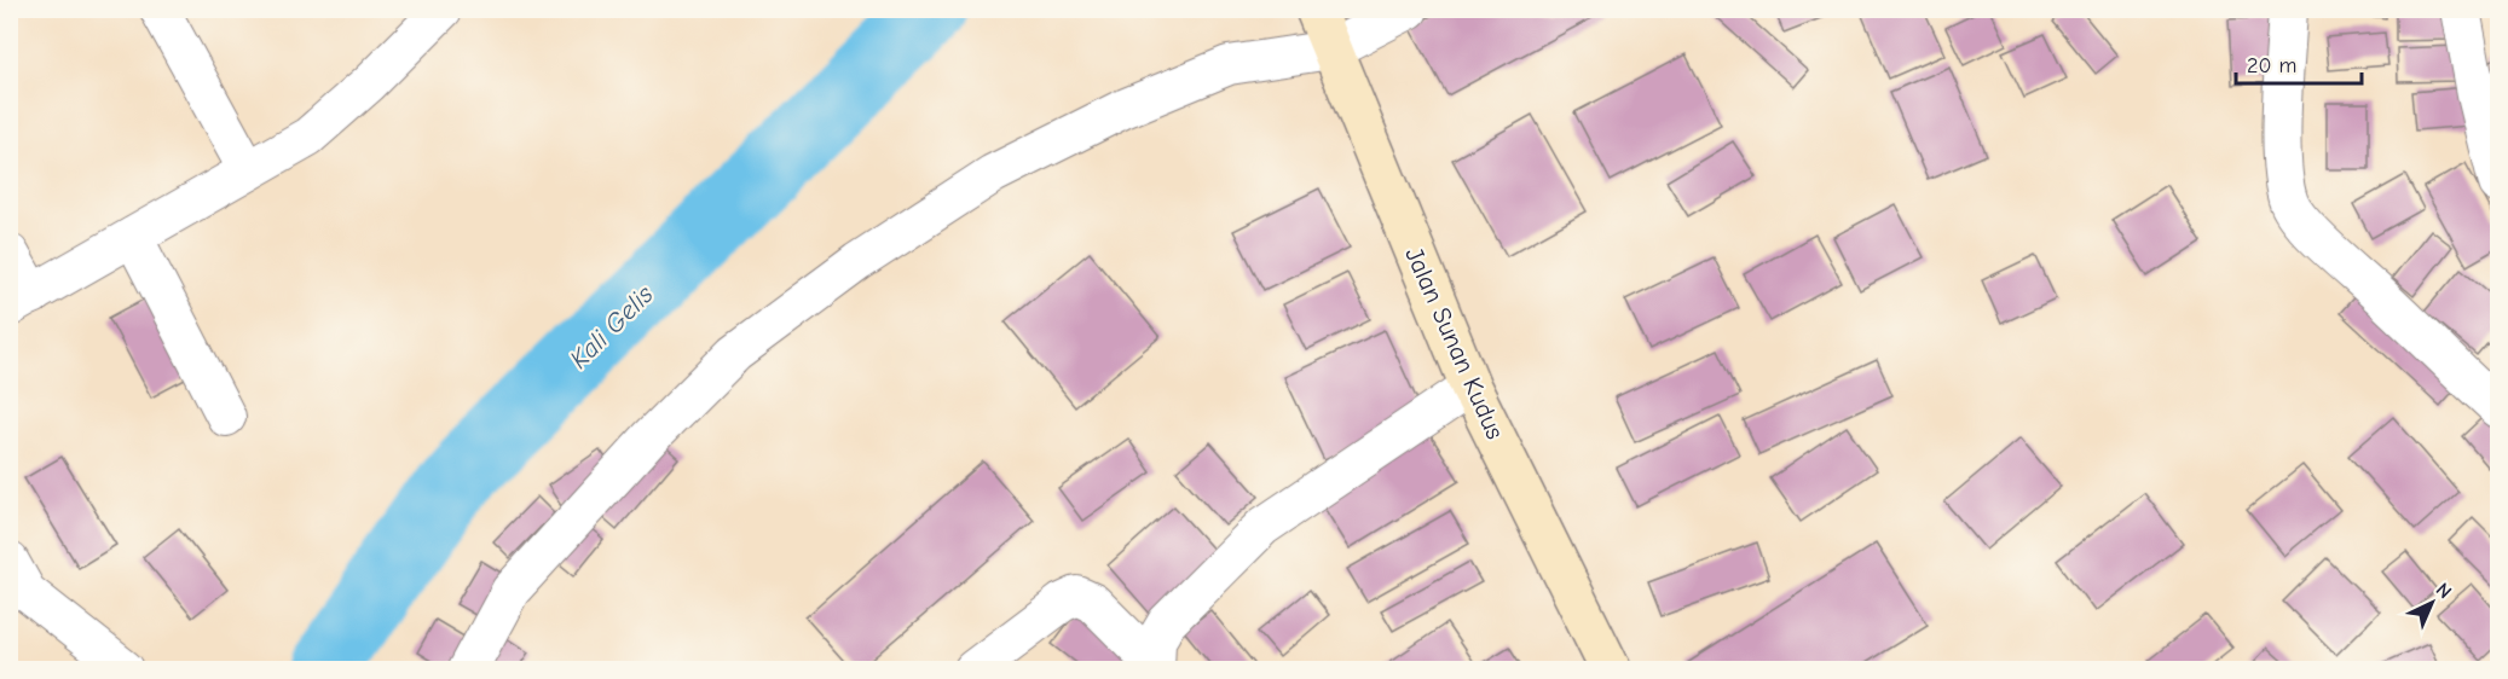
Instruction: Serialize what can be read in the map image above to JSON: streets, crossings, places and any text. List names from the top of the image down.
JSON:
{
  "streets": {
    "main road": ["Jalan Sunan Kudus"]
  },
  "water": ["Kali Gelis"],
  "scale_bar": "20 m",
  "north": "top right"
}
